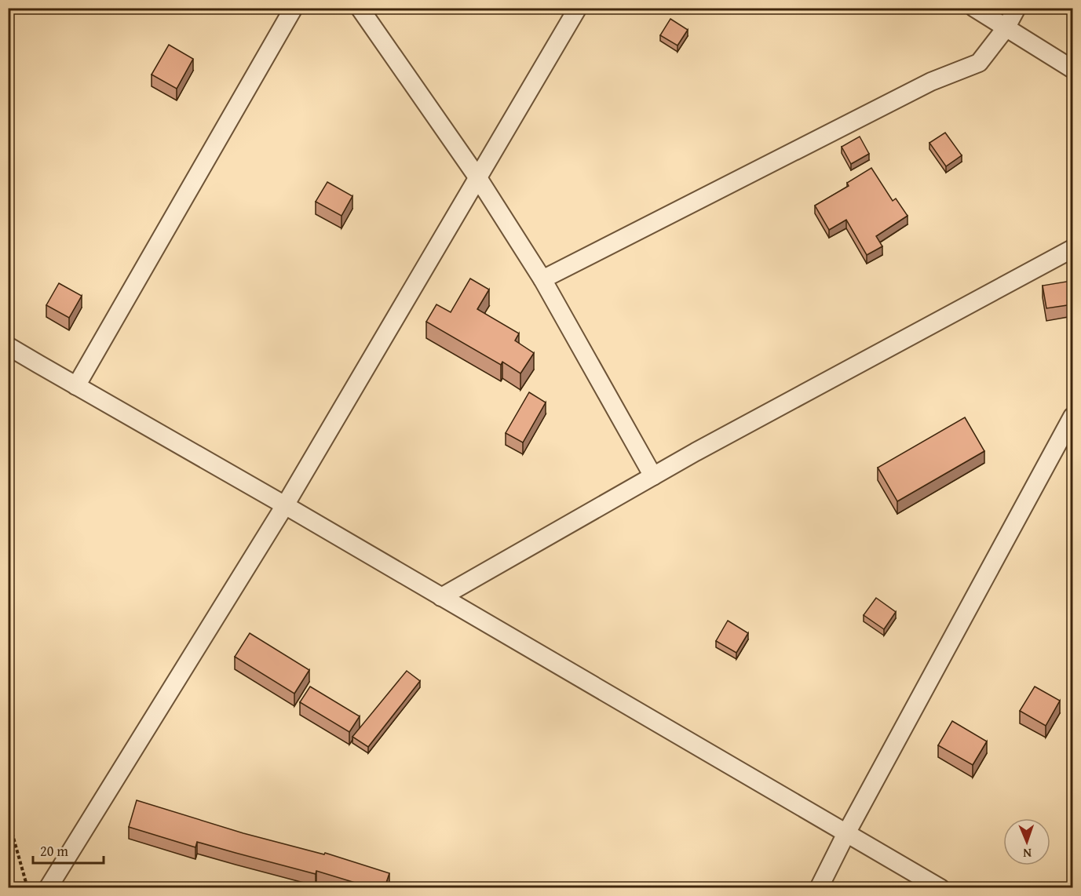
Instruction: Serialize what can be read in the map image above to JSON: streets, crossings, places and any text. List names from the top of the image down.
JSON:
{
  "scale_bar": "20 m",
  "north": "bottom"
}
